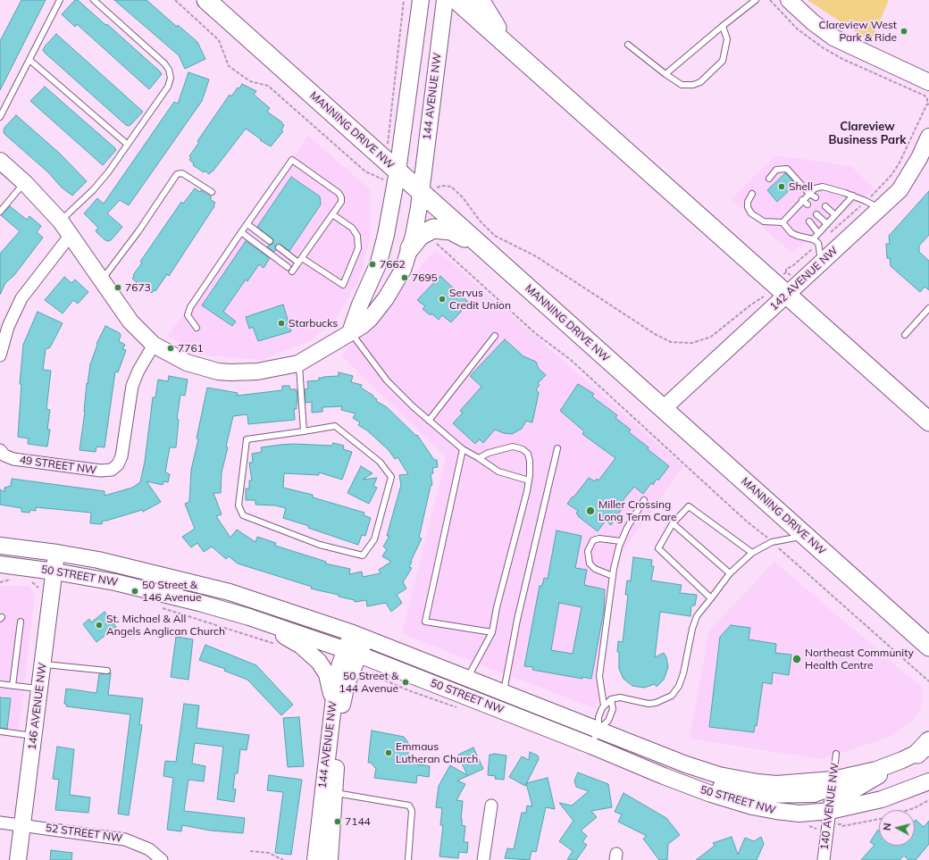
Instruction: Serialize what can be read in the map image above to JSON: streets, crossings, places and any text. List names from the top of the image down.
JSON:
{
  "streets": {
    "main road": [
      "144 AVENUE NW",
      "MANNING DRIVE NW",
      "142 AVENUE NW",
      "50 STREET NW",
      "146 AVENUE NW"
    ],
    "street": ["49 STREET NW", "140 AVENUE NW", "52 STREET NW"]
  },
  "crossings": [
    ["144 AVENUE NW", "MANNING DRIVE NW"],
    ["144 AVENUE NW", "50 STREET NW"],
    ["MANNING DRIVE NW", "142 AVENUE NW"],
    ["50 STREET NW", "146 AVENUE NW"],
    ["50 STREET NW", "140 AVENUE NW"],
    ["146 AVENUE NW", "52 STREET NW"]
  ],
  "districts": ["Clareview Business Park"],
  "places": [
    "Clareview West Park & Ride",
    "Shell",
    "7662",
    "7695",
    "7673",
    "Servus Credit Union",
    "Starbucks",
    "7761",
    "Miller Crossing Long Term Care",
    "50 Street & 146 Avenue",
    "St. Michael & All Angels Anglican Church",
    "Northeast Community Health Centre",
    "50 Street & 144 Avenue",
    "Emmaus Lutheran Church",
    "7144"
  ],
  "north": "left"
}
